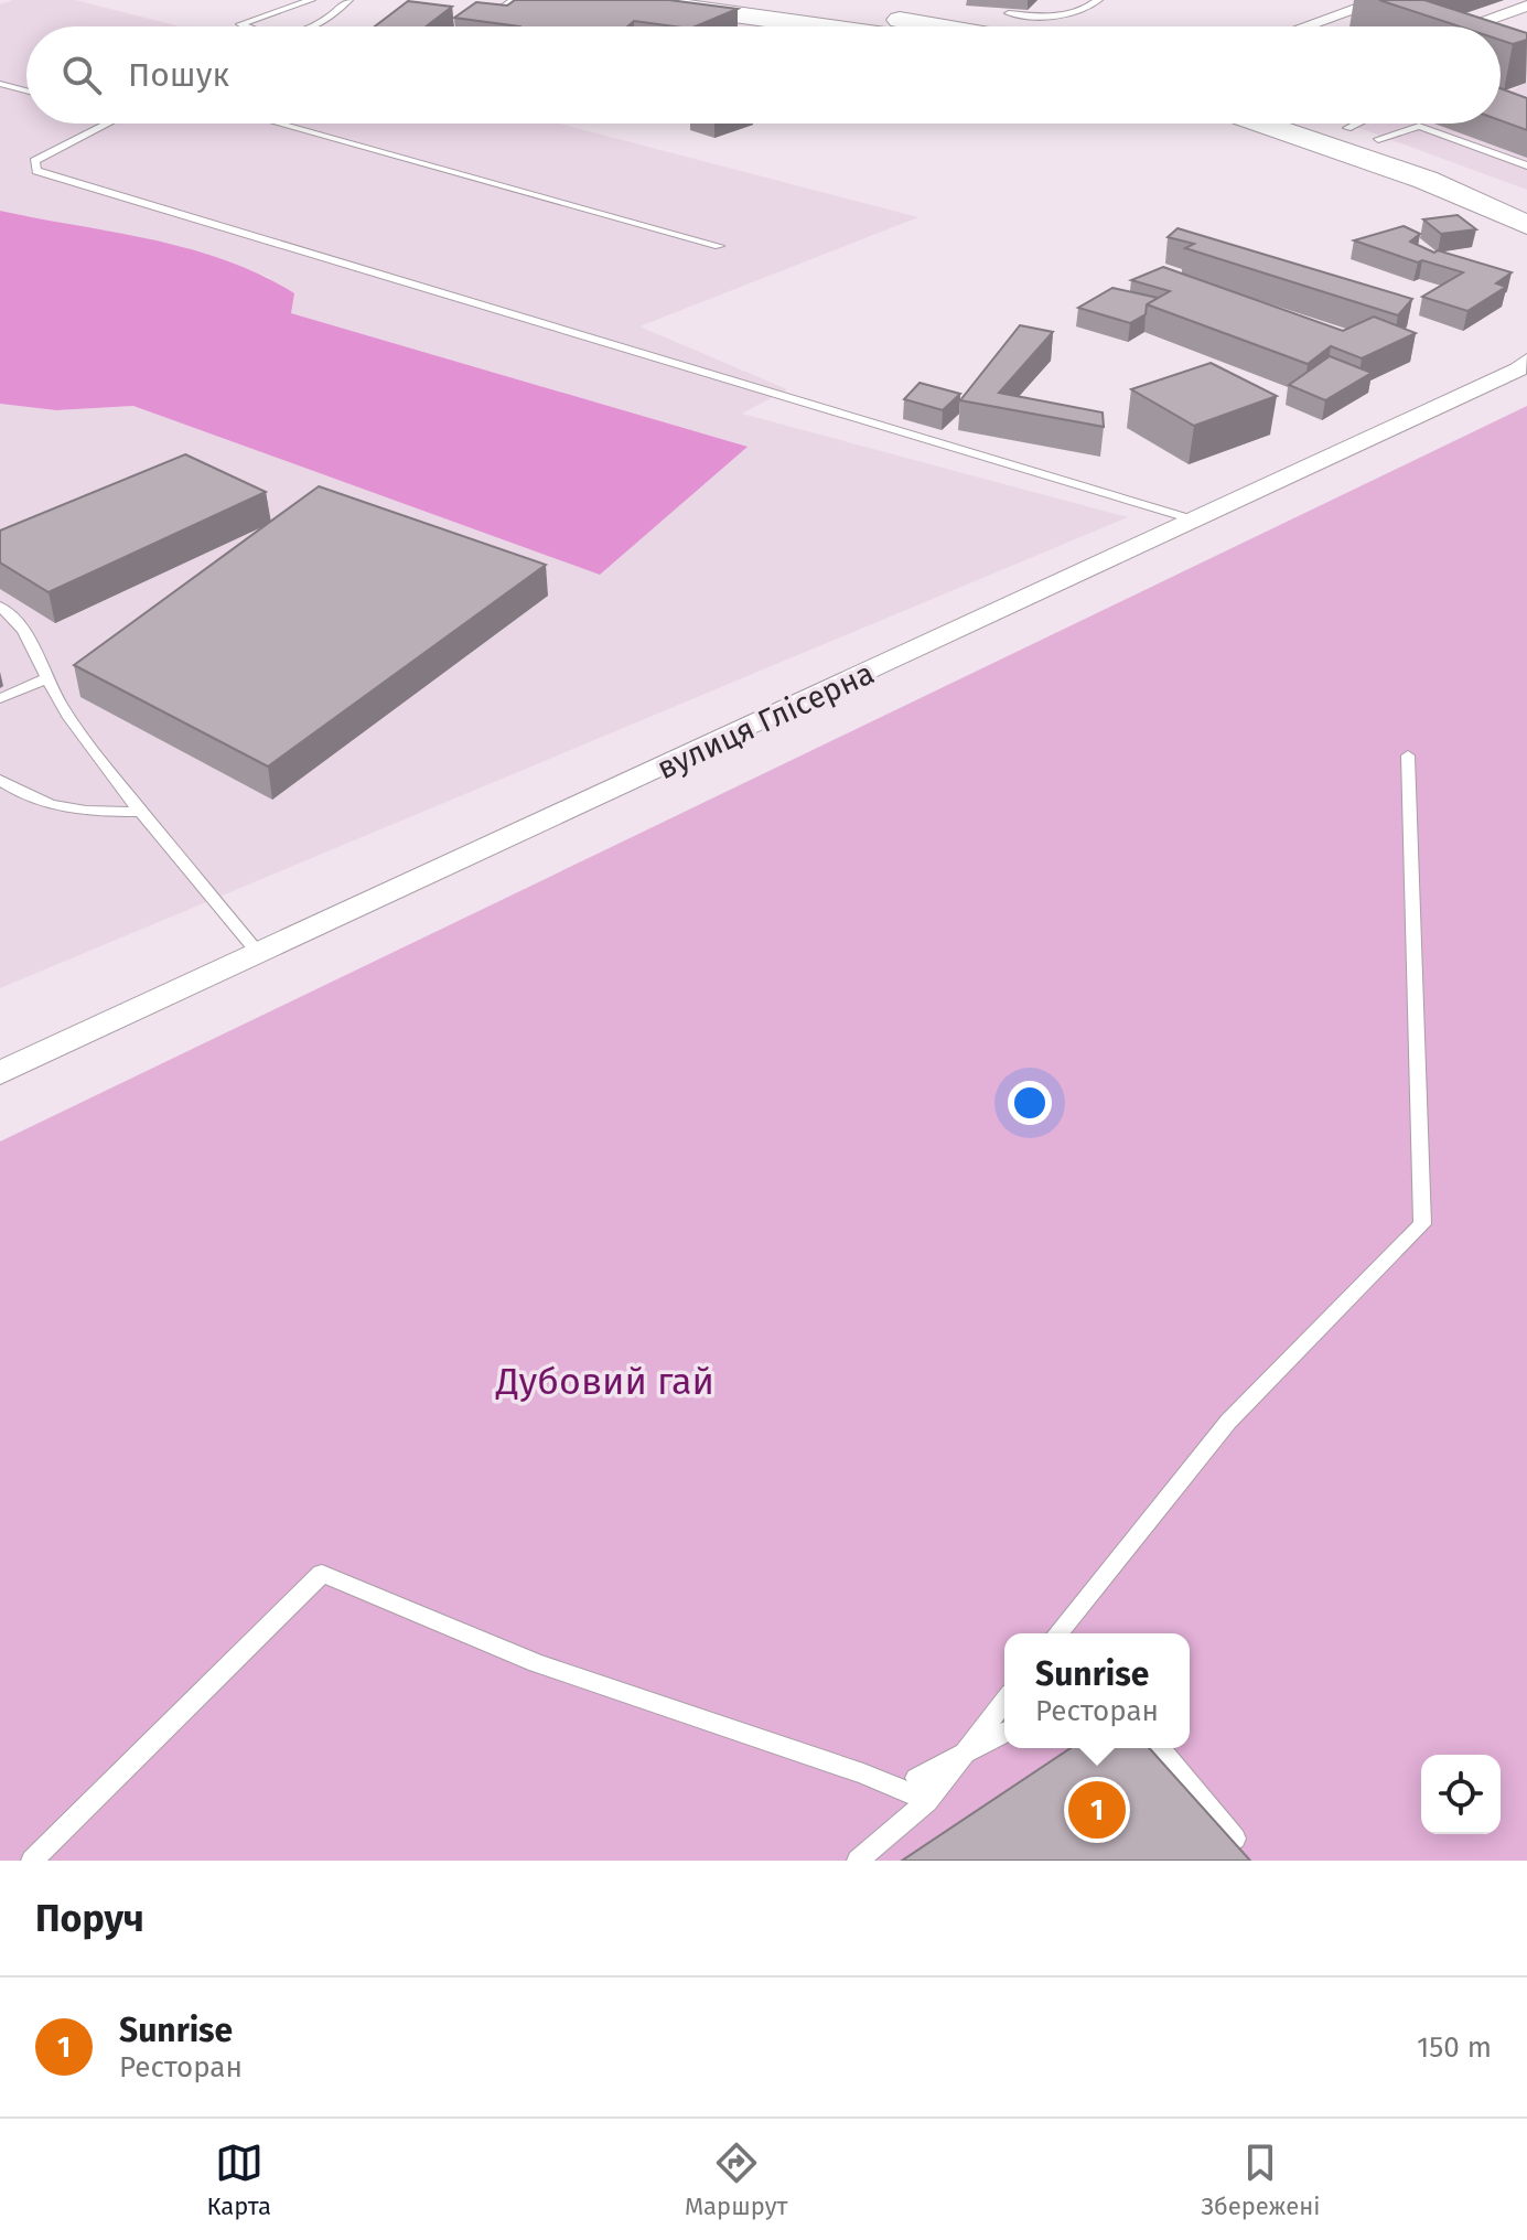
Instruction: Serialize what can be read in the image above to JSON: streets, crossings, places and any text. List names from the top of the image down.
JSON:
{
  "streets": {
    "street": ["вулиця Глісерна"]
  },
  "parks": ["Дубовий гай"],
  "page": {
    "search": "Пошук",
    "popup": ["Sunrise", "Ресторан"],
    "pins": "1",
    "heading": "Поруч",
    "list": [
      {
        "mark": "1",
        "name": "Sunrise",
        "note": "Ресторан",
        "value": "150 m"
      }
    ],
    "nav": ["Карта", "Маршрут", "Збережені"]
  }
}
